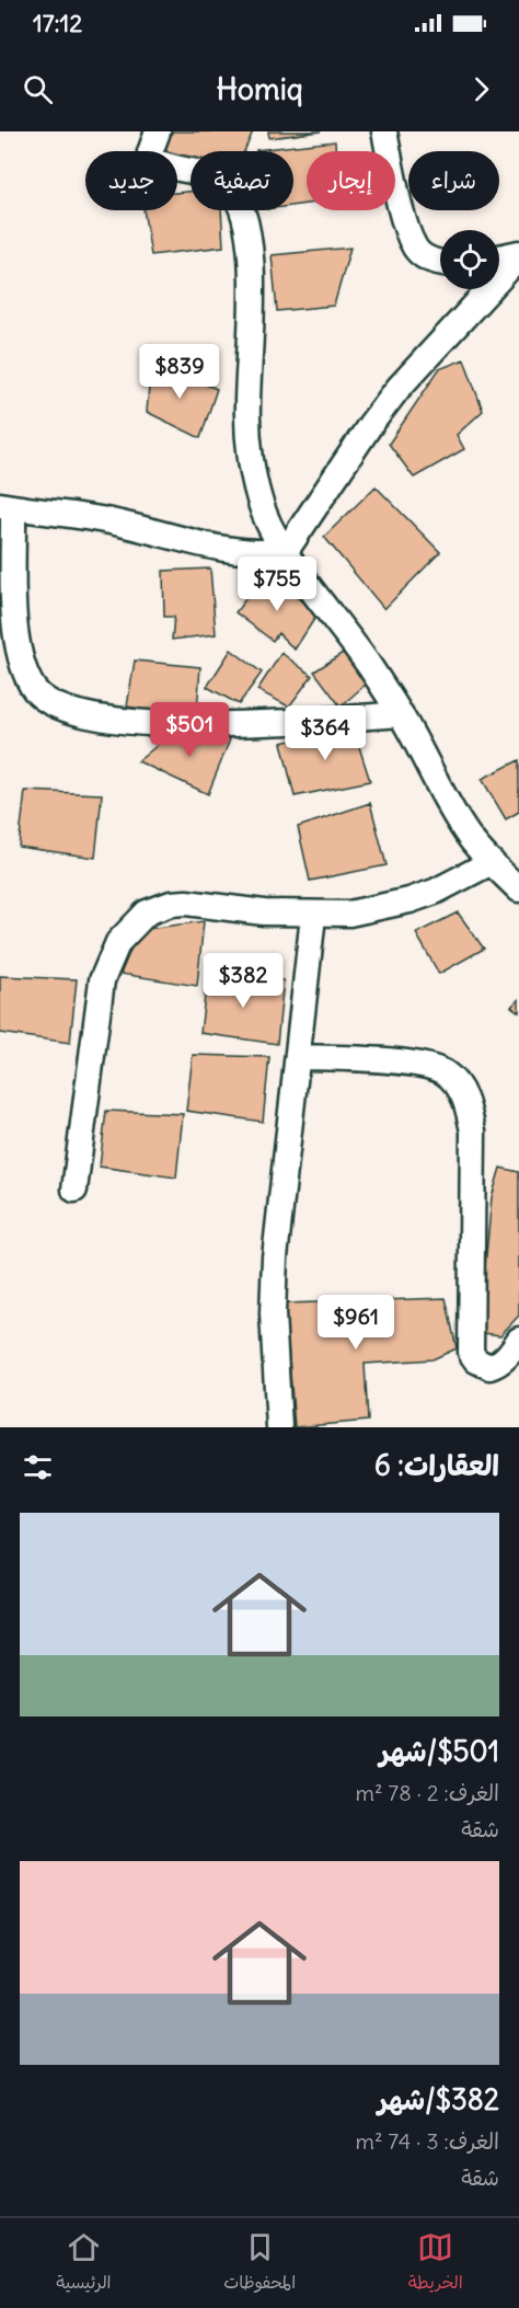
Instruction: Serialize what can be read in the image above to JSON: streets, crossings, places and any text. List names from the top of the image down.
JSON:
{
  "page": {
    "status": "17:12",
    "header": "Homiq",
    "chip": [
      "شراء",
      "إيجار",
      "تصفية",
      "جديد"
    ],
    "price": [
      "$839",
      "$755",
      "$501",
      "$364",
      "$382",
      "$961"
    ],
    "heading": "العقارات: 6",
    "list": [
      {
        "name": "$501/شهر",
        "note": "الغرف: 2 · 78 m² · شقة"
      },
      {
        "name": "$382/شهر",
        "note": "الغرف: 3 · 74 m² · شقة"
      }
    ],
    "tabs": ["الخريطة", "المحفوظات", "الرئيسية"]
  }
}
